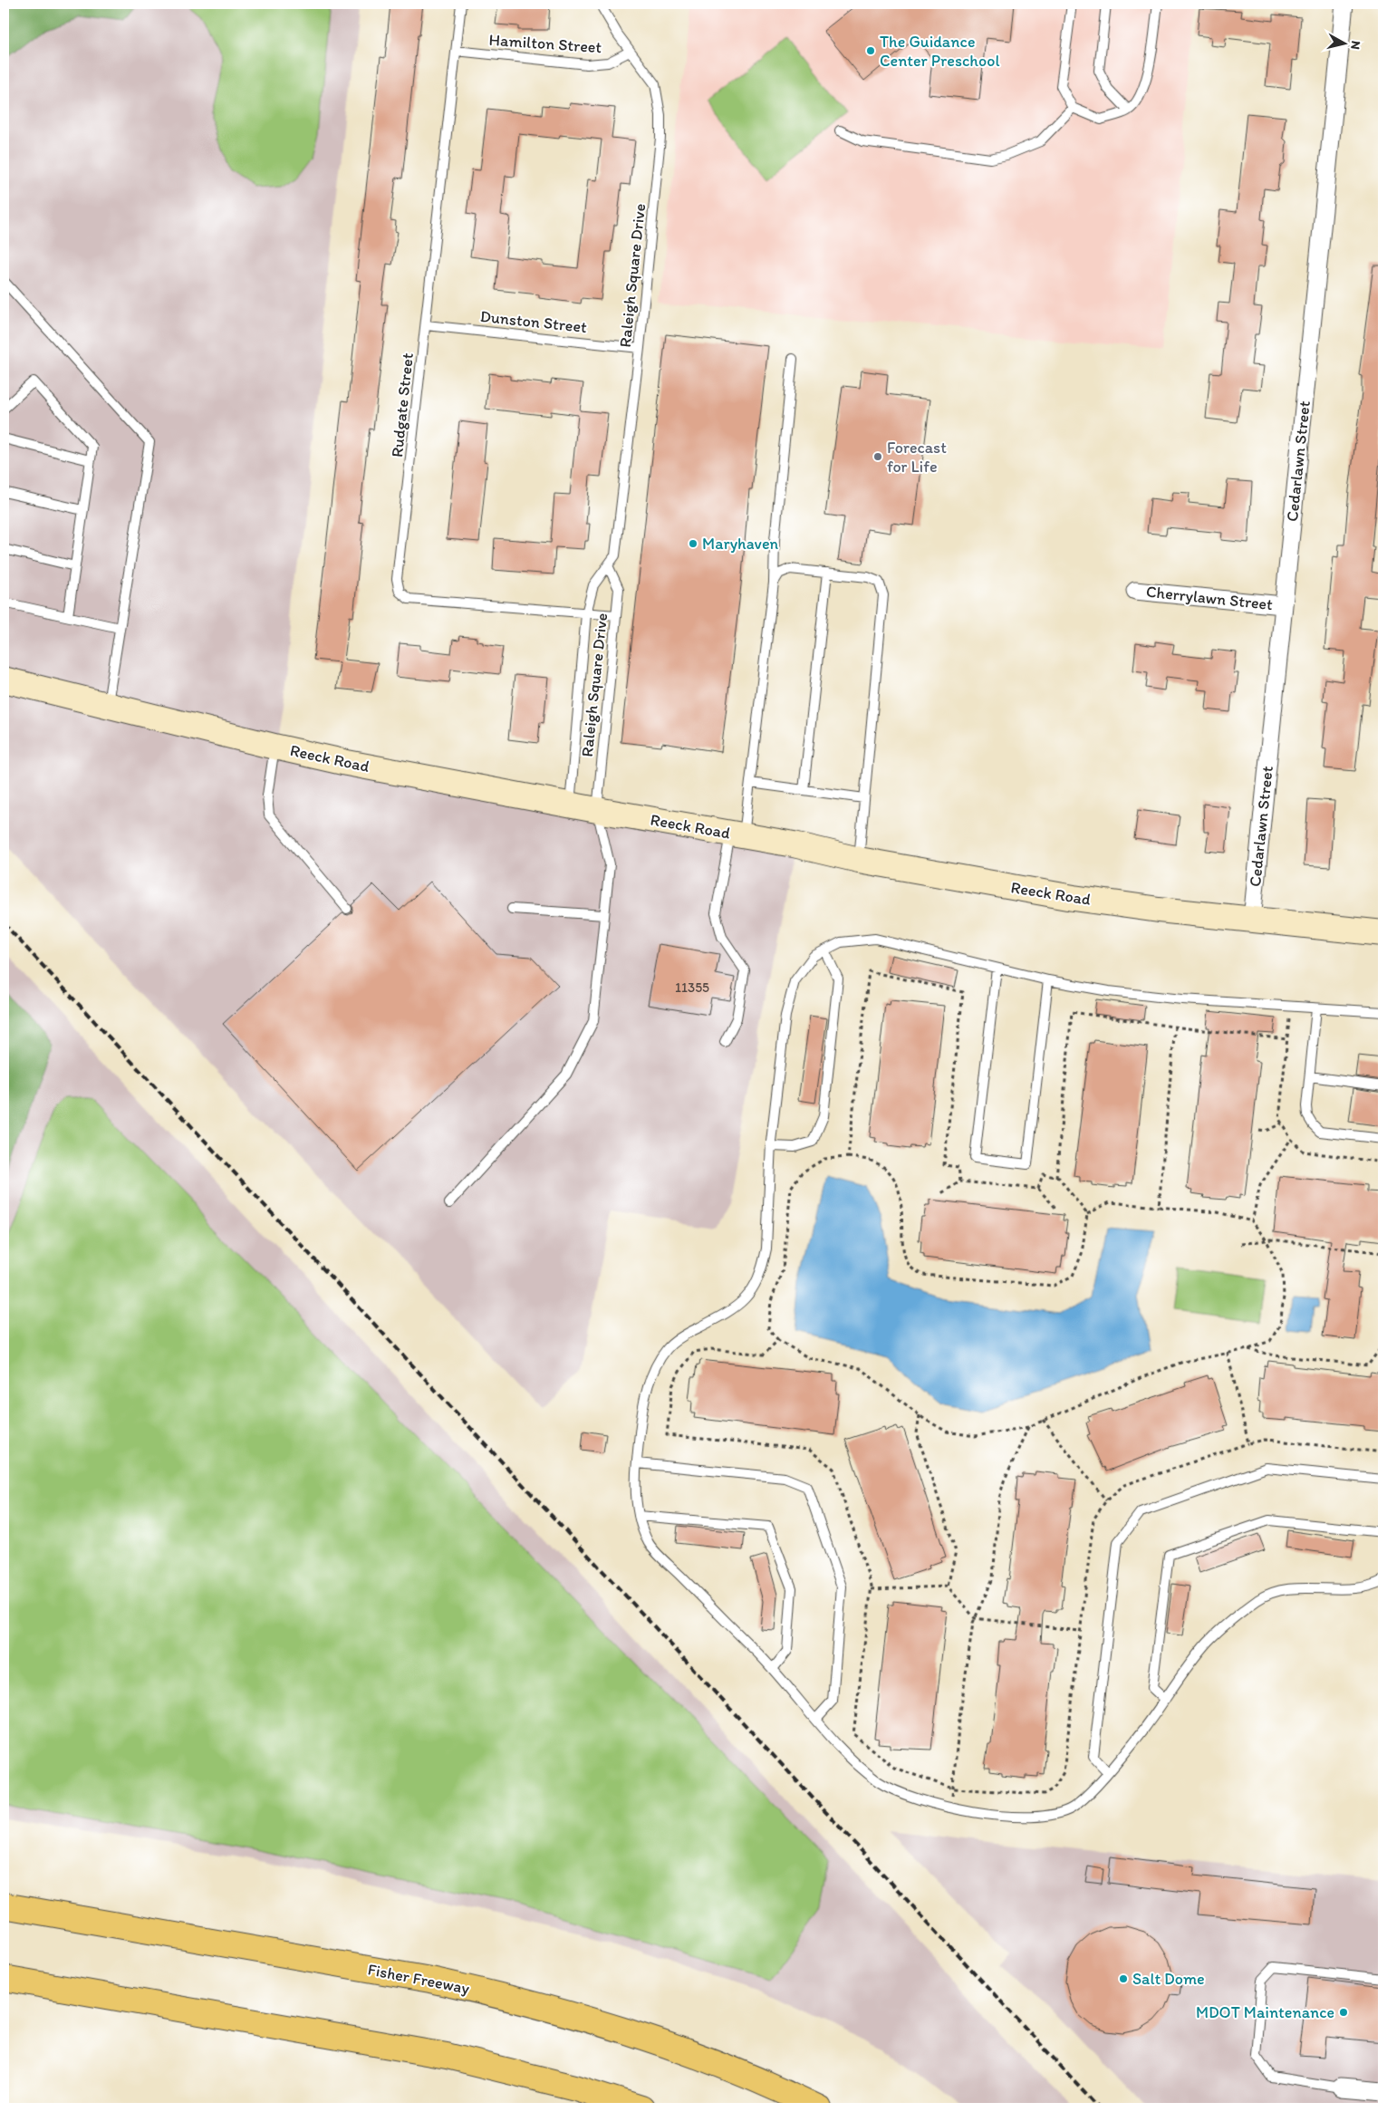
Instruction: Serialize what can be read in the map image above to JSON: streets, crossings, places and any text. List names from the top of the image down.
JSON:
{
  "streets": {
    "highway": ["Fisher Freeway"],
    "street": ["Cedarlawn Street", "Cherrylawn Street", "Reeck Road"],
    "lane": [
      "Hamilton Street",
      "Raleigh Square Drive",
      "Dunston Street",
      "Rudgate Street"
    ]
  },
  "crossings": [
    ["Hamilton Street", "Raleigh Square Drive"],
    ["Hamilton Street", "Rudgate Street"],
    ["Raleigh Square Drive", "Dunston Street"],
    ["Raleigh Square Drive", "Rudgate Street"],
    ["Raleigh Square Drive", "Reeck Road"],
    ["Dunston Street", "Rudgate Street"],
    ["Cedarlawn Street", "Cherrylawn Street"],
    ["Cedarlawn Street", "Reeck Road"]
  ],
  "places": [
    "The Guidance Center Preschool",
    "Forecast for Life",
    "Maryhaven",
    "Salt Dome",
    "MDOT Maintenance"
  ],
  "house_numbers": ["11355"],
  "north": "right"
}
